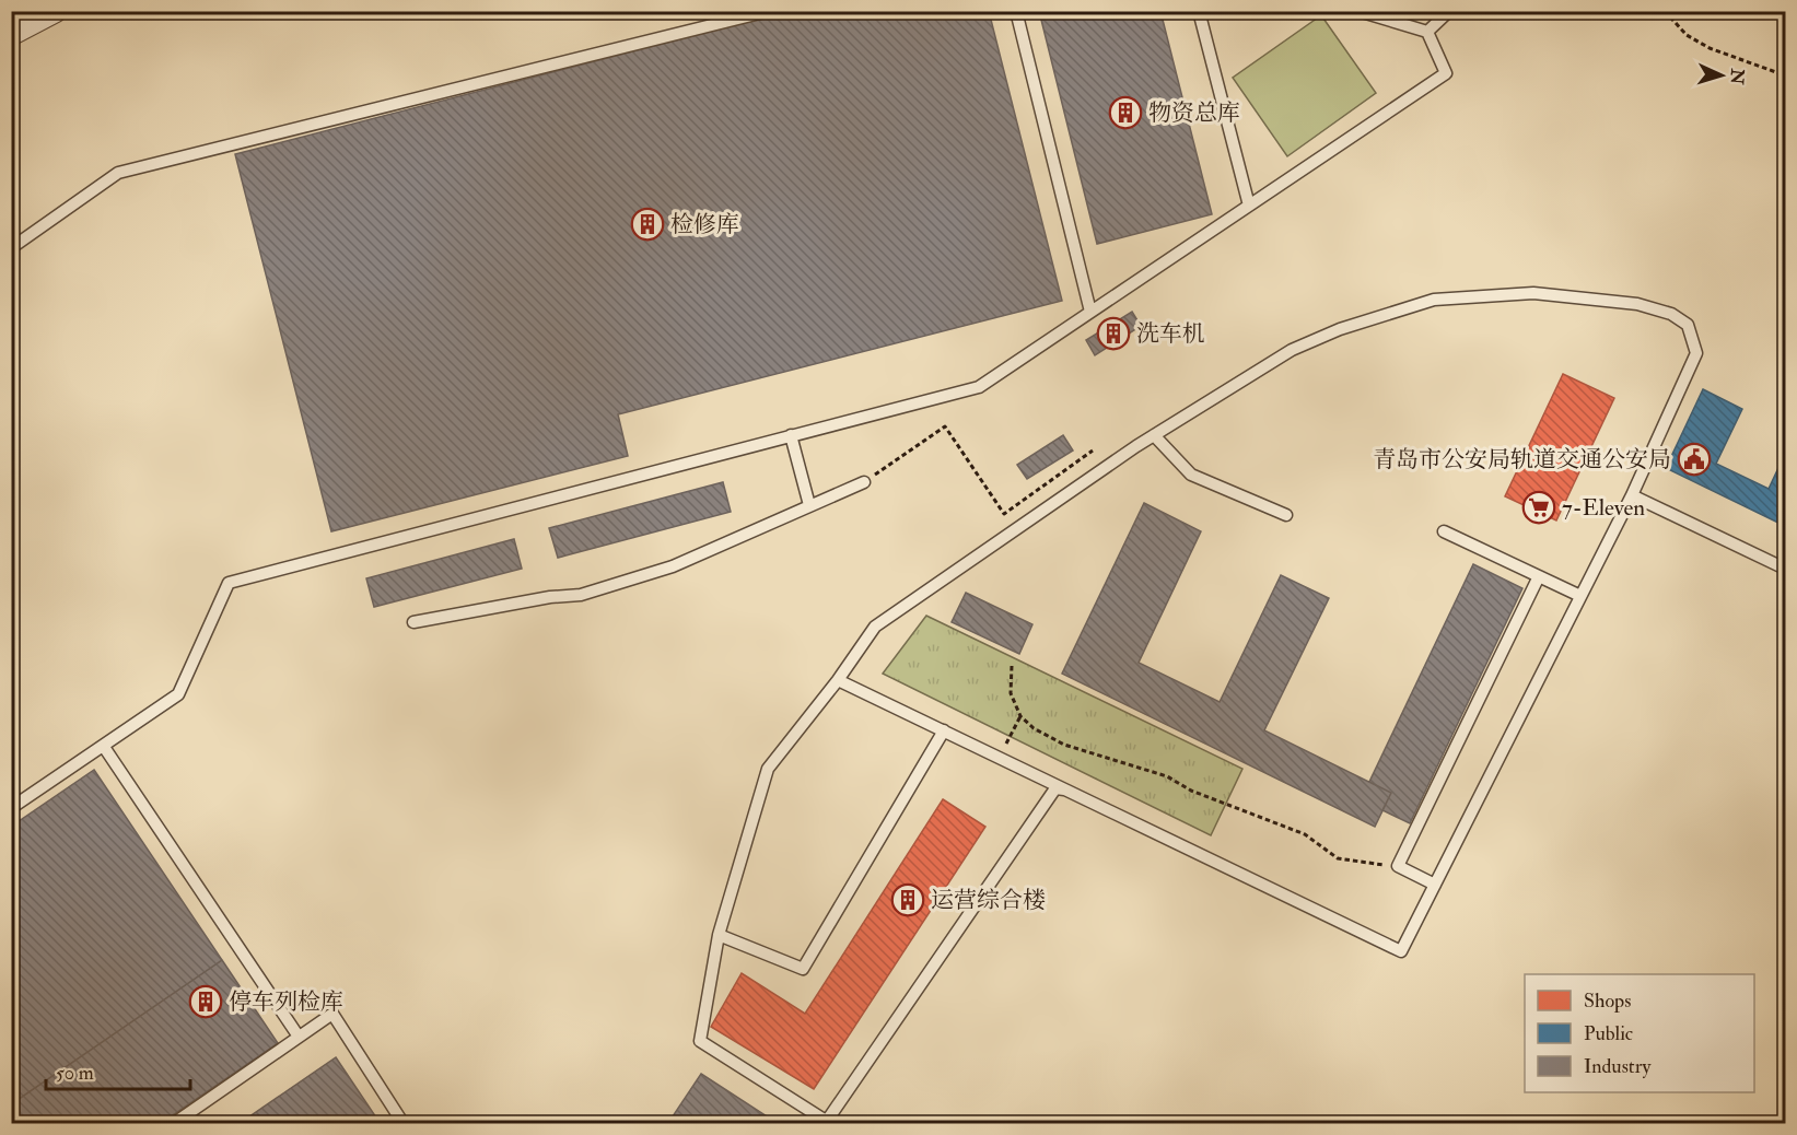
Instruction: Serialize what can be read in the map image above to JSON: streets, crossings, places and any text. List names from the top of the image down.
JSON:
{
  "places": {
    "building": [
      "物资总库",
      "检修库",
      "洗车机",
      "运营综合楼",
      "停车列检库"
    ],
    "public building": ["青岛市公安局轨道交通公安局"],
    "supermarket": ["7-Eleven"]
  },
  "legend": ["Shops", "Public", "Industry"],
  "scale_bar": "50 m",
  "north": "right"
}
